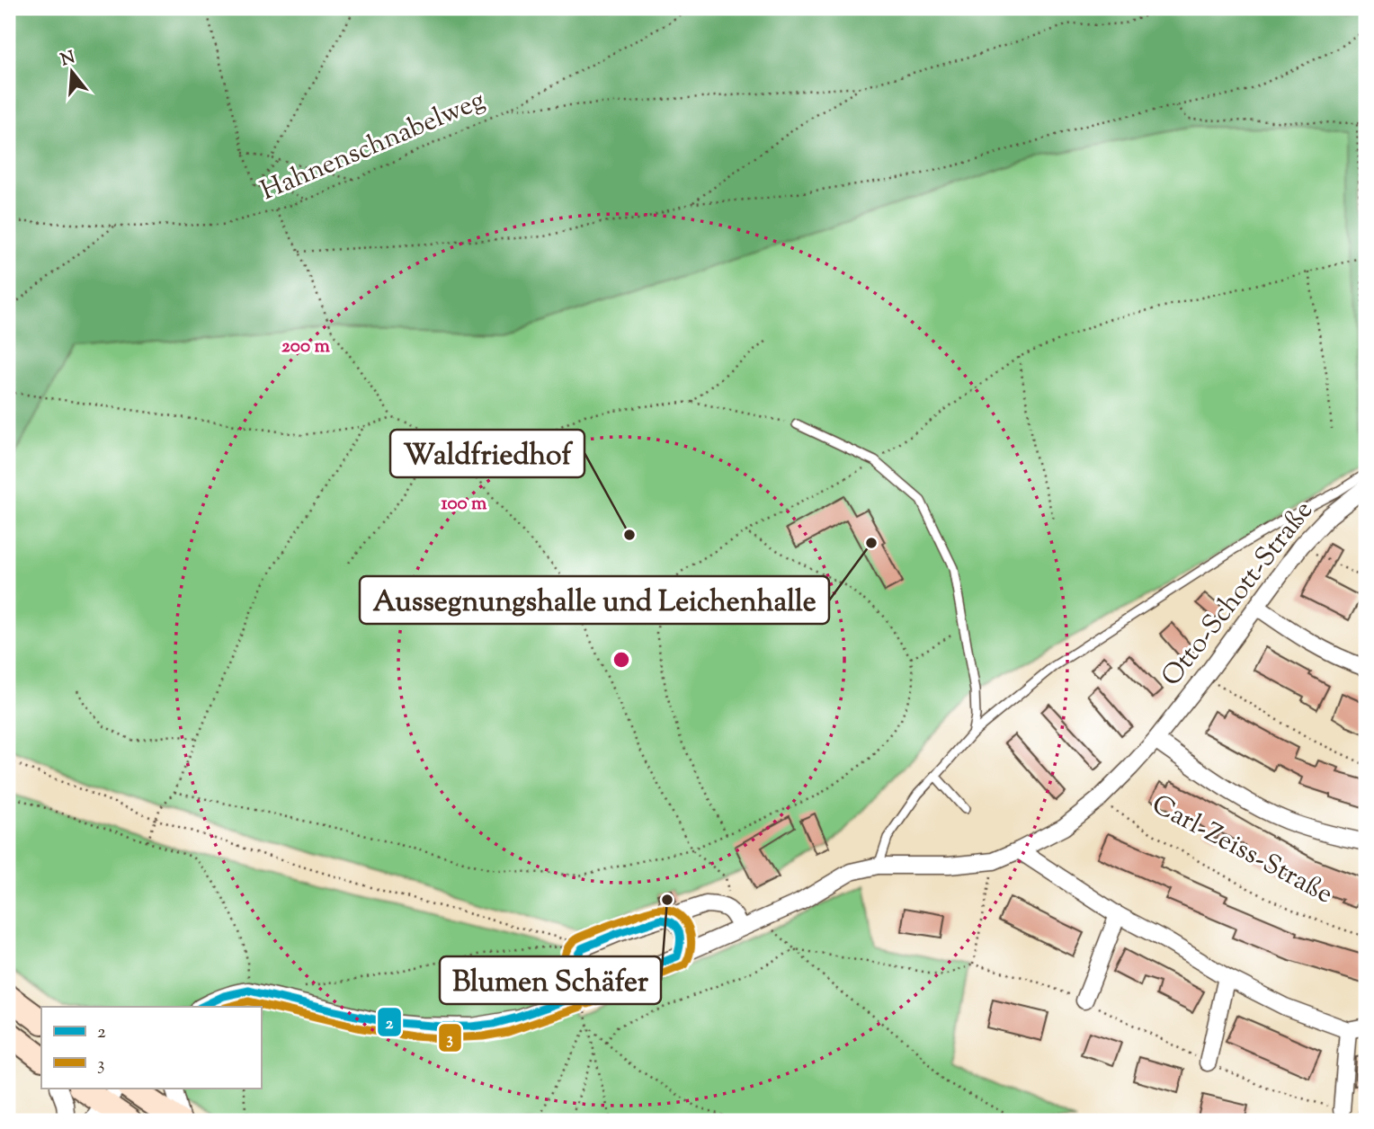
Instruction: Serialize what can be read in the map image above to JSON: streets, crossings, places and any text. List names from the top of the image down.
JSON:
{
  "streets": {
    "street": ["Otto-Schott-Straße"],
    "path": ["Hahnenschnabelweg", "Carl-Zeiss-Straße"]
  },
  "crossings": [
    ["Otto-Schott-Straße", "Carl-Zeiss-Straße"]
  ],
  "places": ["Waldfriedhof", "Aussegnungshalle und Leichenhalle", "Blumen Schäfer"],
  "lines": ["transit line 3", "transit line 2"],
  "legend": ["2", "3"],
  "north": "top",
  "rings": ["200 m", "100 m"]
}
